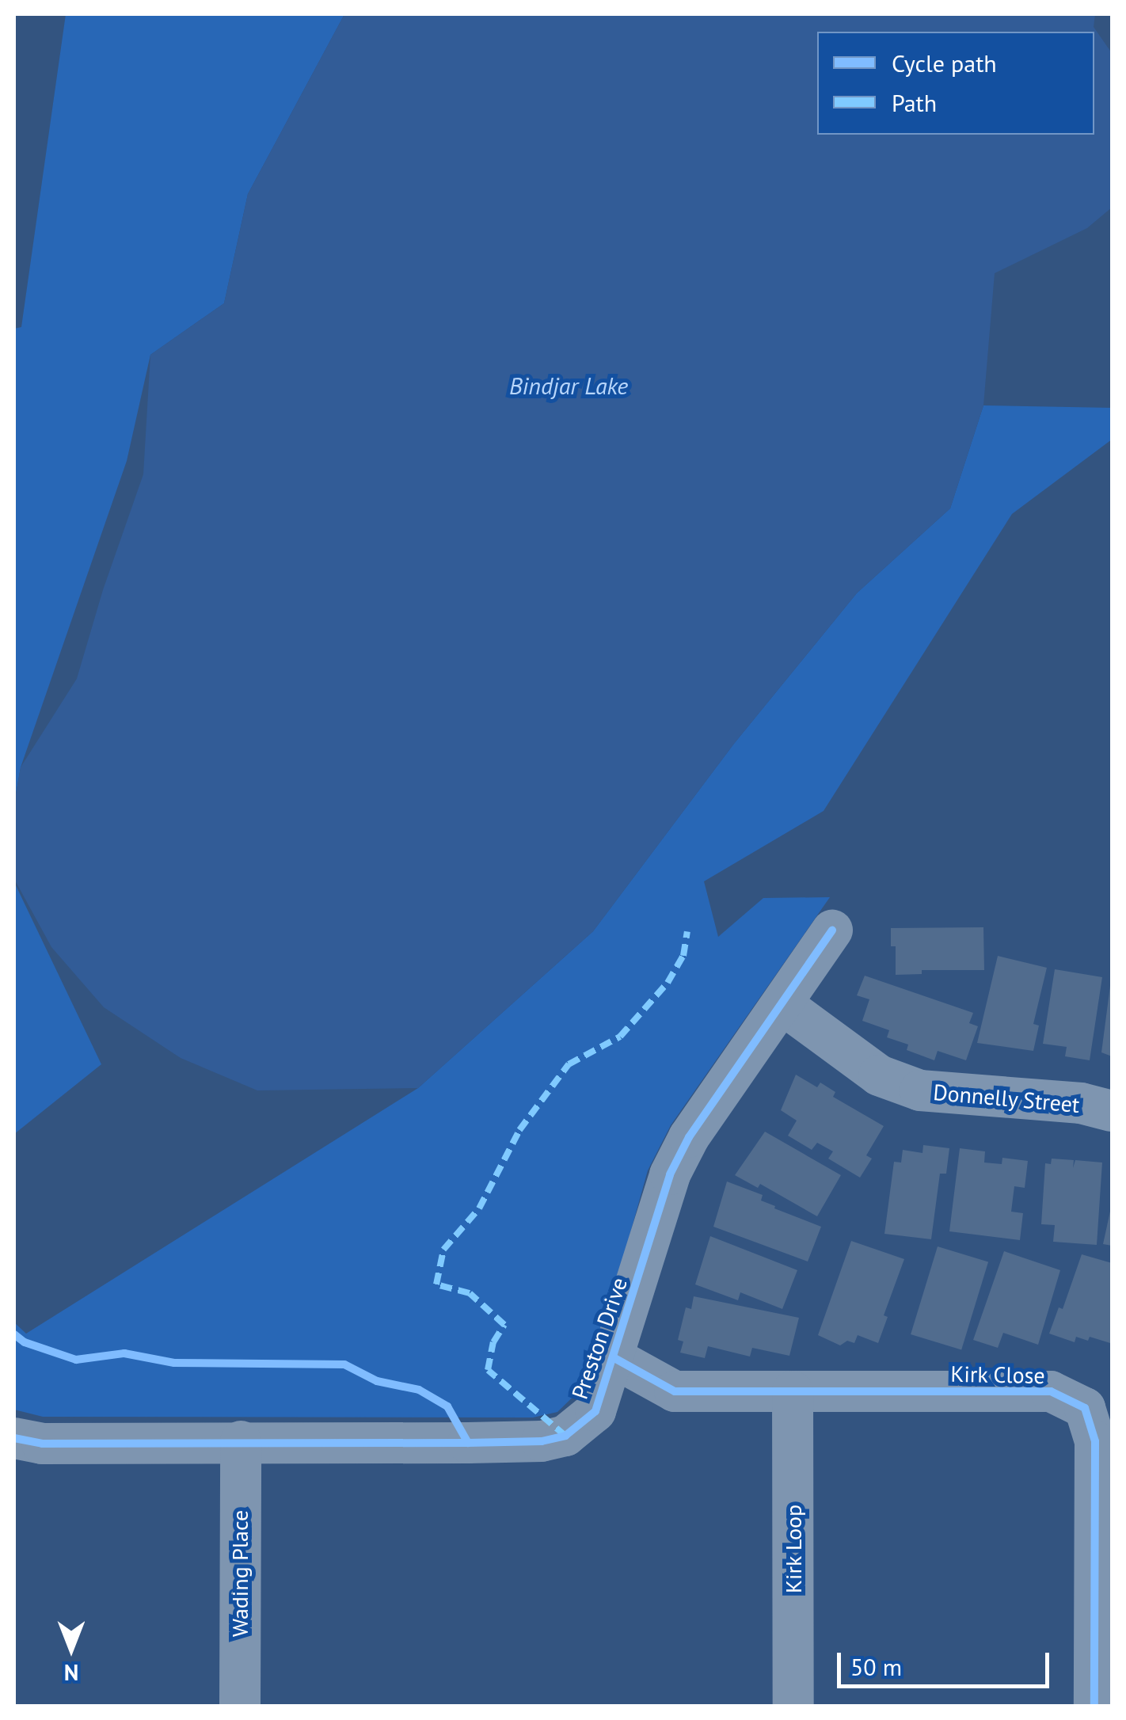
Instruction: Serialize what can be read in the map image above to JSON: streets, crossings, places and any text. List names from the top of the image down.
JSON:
{
  "streets": {
    "street": [
      "Donnelly Street",
      "Preston Drive",
      "Kirk Close",
      "Kirk Loop",
      "Wading Place"
    ]
  },
  "crossings": [
    ["Donnelly Street", "Preston Drive"],
    ["Preston Drive", "Kirk Close"],
    ["Preston Drive", "Wading Place"],
    ["Kirk Close", "Kirk Loop"]
  ],
  "water": ["Bindjar Lake"],
  "legend": ["Cycle path", "Path"],
  "scale_bar": "50 m",
  "north": "bottom"
}
